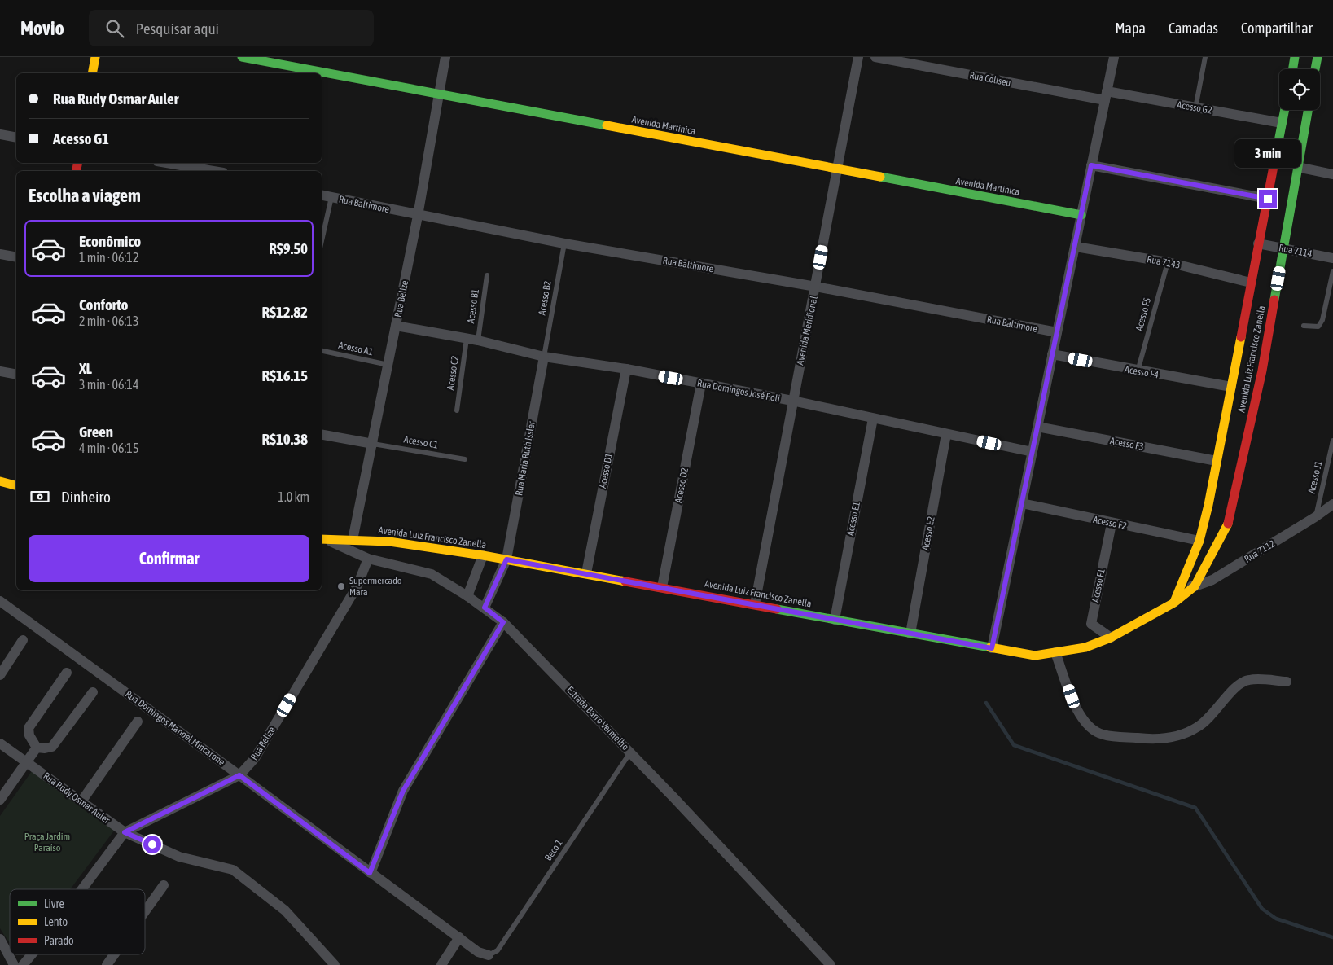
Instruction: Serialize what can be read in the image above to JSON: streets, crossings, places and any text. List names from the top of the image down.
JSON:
{
  "streets": {
    "street": [
      "Rua Coliseu",
      "Acesso G2",
      "Avenida Martinica",
      "Rua Baltimore",
      "Rua 7114",
      "Rua 7143",
      "Rua Belize",
      "Avenida Meridional",
      "Avenida Luiz Francisco Zanella",
      "Acesso F4",
      "Rua Domingos José Poli",
      "Acesso F3",
      "Rua Maria Ruth Issler",
      "Acesso D1",
      "Acesso D2",
      "Acesso E1",
      "Acesso F2",
      "Acesso E2",
      "Rua 7112",
      "Acesso F1",
      "Estrada Barro Vermelho",
      "Rua Domingos Manoel Mincarone",
      "Rua Rudy Osmar Auler"
    ],
    "lane": [
      "Acesso B2",
      "Acesso B1",
      "Acesso F5",
      "Acesso A1",
      "Acesso C2",
      "Acesso C1",
      "Acesso J1",
      "Beco 1"
    ]
  },
  "crossings": [
    ["Rua Coliseu", "Acesso G2"],
    ["Acesso G2", "Avenida Luiz Francisco Zanella"],
    ["Avenida Martinica", "Rua Belize"],
    ["Avenida Martinica", "Avenida Meridional"],
    ["Rua Baltimore", "Acesso B2"],
    ["Rua Baltimore", "Rua Belize"],
    ["Rua Baltimore", "Avenida Meridional"],
    ["Rua 7114", "Avenida Luiz Francisco Zanella"],
    ["Rua 7143", "Acesso F5"],
    ["Rua 7143", "Avenida Luiz Francisco Zanella"],
    ["Acesso B2", "Rua Domingos José Poli"],
    ["Acesso B2", "Rua Maria Ruth Issler"],
    ["Rua Belize", "Acesso A1"],
    ["Rua Belize", "Avenida Luiz Francisco Zanella"],
    ["Rua Belize", "Rua Domingos José Poli"],
    ["Rua Belize", "Acesso C1"],
    ["Rua Belize", "Estrada Barro Vermelho"],
    ["Rua Belize", "Rua Domingos Manoel Mincarone"],
    ["Rua Belize", "Rua Rudy Osmar Auler"],
    ["Acesso B1", "Rua Domingos José Poli"],
    ["Acesso F5", "Acesso F4"],
    ["Avenida Meridional", "Avenida Luiz Francisco Zanella"],
    ["Avenida Meridional", "Rua Domingos José Poli"],
    ["Avenida Luiz Francisco Zanella", "Acesso F4"],
    ["Avenida Luiz Francisco Zanella", "Acesso F3"],
    ["Avenida Luiz Francisco Zanella", "Rua Maria Ruth Issler"],
    ["Avenida Luiz Francisco Zanella", "Acesso D1"],
    ["Avenida Luiz Francisco Zanella", "Acesso D2"],
    ["Avenida Luiz Francisco Zanella", "Acesso E1"],
    ["Avenida Luiz Francisco Zanella", "Acesso F2"],
    ["Avenida Luiz Francisco Zanella", "Acesso E2"],
    ["Avenida Luiz Francisco Zanella", "Rua 7112"],
    ["Avenida Luiz Francisco Zanella", "Acesso F1"],
    ["Avenida Luiz Francisco Zanella", "Estrada Barro Vermelho"],
    ["Acesso C2", "Rua Domingos José Poli"],
    ["Rua Domingos José Poli", "Rua Maria Ruth Issler"],
    ["Rua Domingos José Poli", "Acesso D1"],
    ["Rua Domingos José Poli", "Acesso D2"],
    ["Rua Domingos José Poli", "Acesso E1"],
    ["Rua Domingos José Poli", "Acesso E2"],
    ["Rua Maria Ruth Issler", "Estrada Barro Vermelho"],
    ["Acesso J1", "Rua 7112"],
    ["Acesso F2", "Acesso F1"],
    ["Estrada Barro Vermelho", "Beco 1"],
    ["Rua Domingos Manoel Mincarone", "Beco 1"]
  ],
  "parks": ["Praça Jardim Paraíso"],
  "places": ["Supermercado Mara"],
  "legend": ["Livre", "Lento", "Parado"],
  "page": {
    "header": "Movio",
    "search": "Pesquisar aqui",
    "nav": ["Mapa", "Camadas", "Compartilhar"],
    "banner": ["Rua Rudy Osmar Auler", "Acesso G1"],
    "bubble": "3 min",
    "heading": "Escolha a viagem",
    "list": [
      {
        "name": "Econômico",
        "note": "1 min · 06:12",
        "value": "R$9.50"
      },
      {
        "name": "Conforto",
        "note": "2 min · 06:13",
        "value": "R$12.82"
      },
      {
        "name": "XL",
        "note": "3 min · 06:14",
        "value": "R$16.15"
      },
      {
        "name": "Green",
        "note": "4 min · 06:15",
        "value": "R$10.38"
      }
    ],
    "pay": ["Dinheiro", "1.0 km"],
    "buttons": "Confirmar"
  }
}
